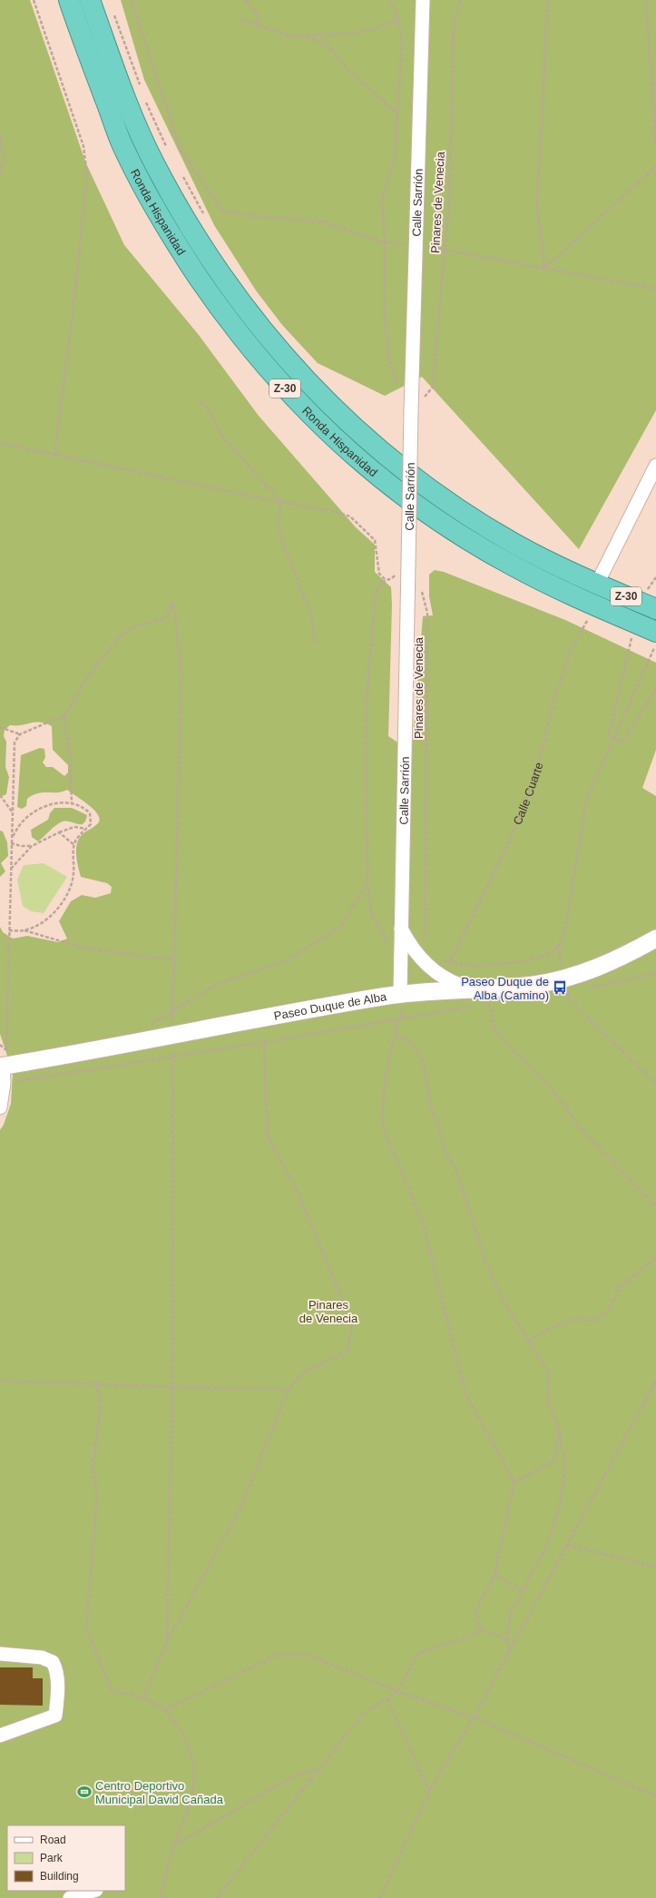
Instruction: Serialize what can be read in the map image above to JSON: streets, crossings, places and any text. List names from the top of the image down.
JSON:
{
  "streets": {
    "highway": ["Ronda Hispanidad", "Z-30"],
    "street": ["Calle Sarrión", "Paseo Duque de Alba"],
    "path": ["Pinares de Venecia", "Calle Cuarte"]
  },
  "crossings": [
    ["Calle Sarrión", "Paseo Duque de Alba"],
    ["Ronda Hispanidad", "Calle Cuarte"]
  ],
  "parks": ["Pinares de Venecia"],
  "places": {
    "bus stop": ["Paseo Duque de Alba (Camino)"],
    "sports": ["Centro Deportivo Municipal David Cañada"]
  },
  "legend": ["Road", "Park", "Building"]
}
